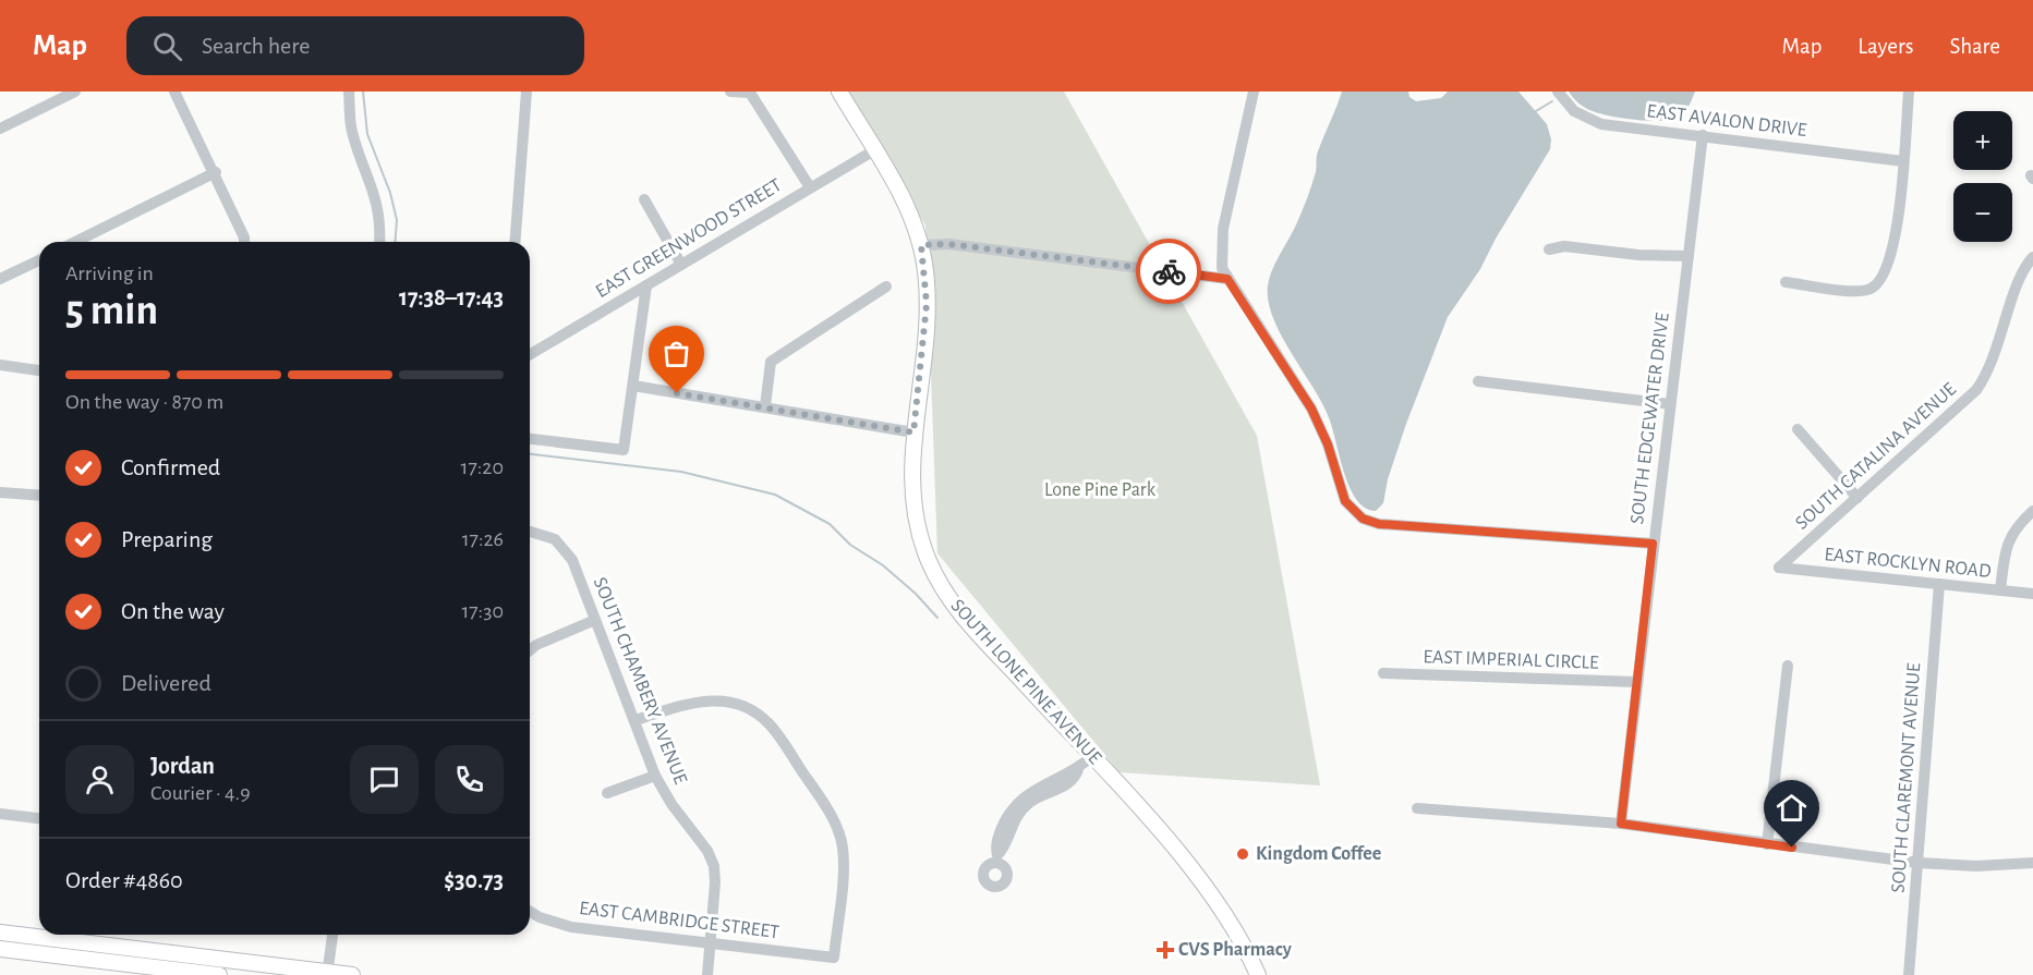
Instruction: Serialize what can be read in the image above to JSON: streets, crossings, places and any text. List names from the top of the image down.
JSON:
{
  "streets": {
    "main road": ["SOUTH LONE PINE AVENUE"],
    "street": [
      "EAST AVALON DRIVE",
      "EAST GREENWOOD STREET",
      "SOUTH EDGEWATER DRIVE",
      "SOUTH CATALINA AVENUE",
      "EAST ROCKLYN ROAD",
      "EAST IMPERIAL CIRCLE",
      "SOUTH CHAMBERY AVENUE",
      "SOUTH CLAREMONT AVENUE",
      "EAST CAMBRIDGE STREET"
    ]
  },
  "crossings": [
    ["EAST AVALON DRIVE", "SOUTH EDGEWATER DRIVE"],
    ["EAST GREENWOOD STREET", "SOUTH LONE PINE AVENUE"],
    ["SOUTH EDGEWATER DRIVE", "EAST IMPERIAL CIRCLE"],
    ["SOUTH CATALINA AVENUE", "EAST ROCKLYN ROAD"],
    ["EAST ROCKLYN ROAD", "SOUTH CLAREMONT AVENUE"],
    ["SOUTH CHAMBERY AVENUE", "EAST CAMBRIDGE STREET"]
  ],
  "parks": ["Lone Pine Park"],
  "places": {
    "other": ["Kingdom Coffee"],
    "health": ["CVS Pharmacy"]
  },
  "page": {
    "header": "Map",
    "search": "Search here",
    "nav": ["Map", "Layers", "Share"],
    "map_buttons": ["+", "−"],
    "heading": ["5 min", "Arriving in", "17:38–17:43"],
    "panel": [
      "Jordan",
      "Courier · 4.9",
      "Order #4860",
      "$30.73"
    ],
    "bar": "On the way · 870 m",
    "list": [
      ["Confirmed", "17:20"],
      ["Preparing", "17:26"],
      ["On the way", "17:30"],
      "Delivered"
    ]
  }
}
